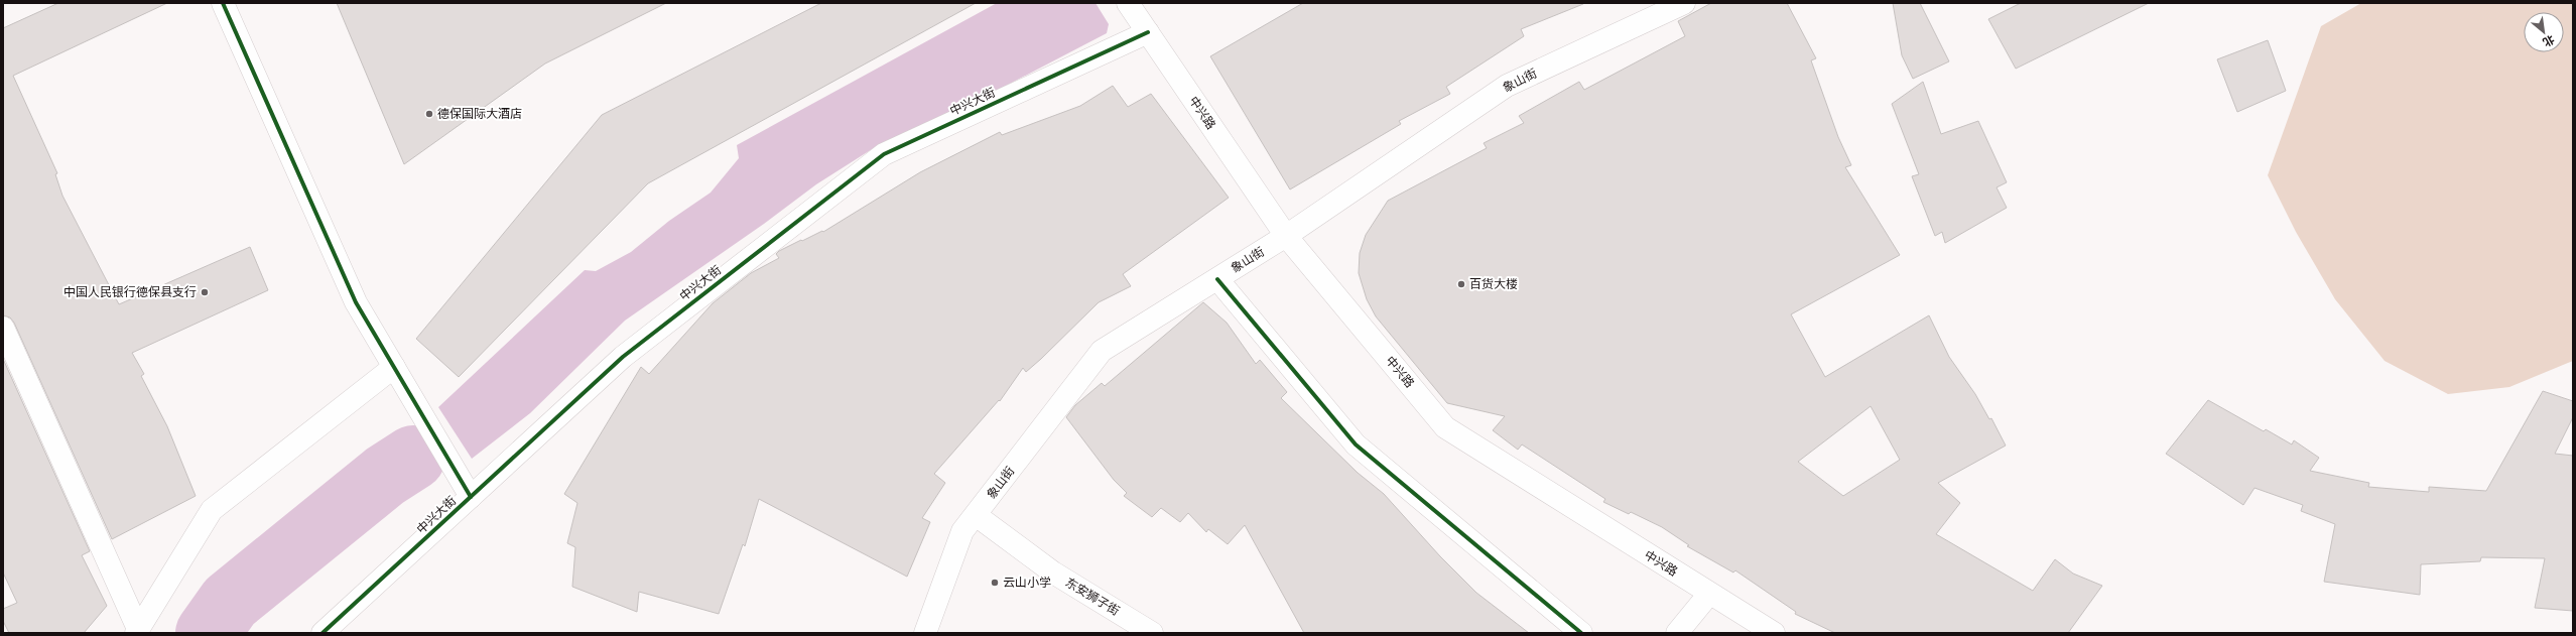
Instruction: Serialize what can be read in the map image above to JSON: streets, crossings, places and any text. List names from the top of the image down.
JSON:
{
  "streets": {
    "street": [
      "象山街",
      "中兴大街",
      "中兴路",
      "东安狮子街"
    ]
  },
  "crossings": [
    ["象山街", "中兴路"],
    ["象山街", "东安狮子街"],
    ["中兴大街", "中兴路"]
  ],
  "places": [
    "德保国际大酒店",
    "百货大楼",
    "中国人民银行德保县支行",
    "云山小学"
  ],
  "north": "bottom right"
}
